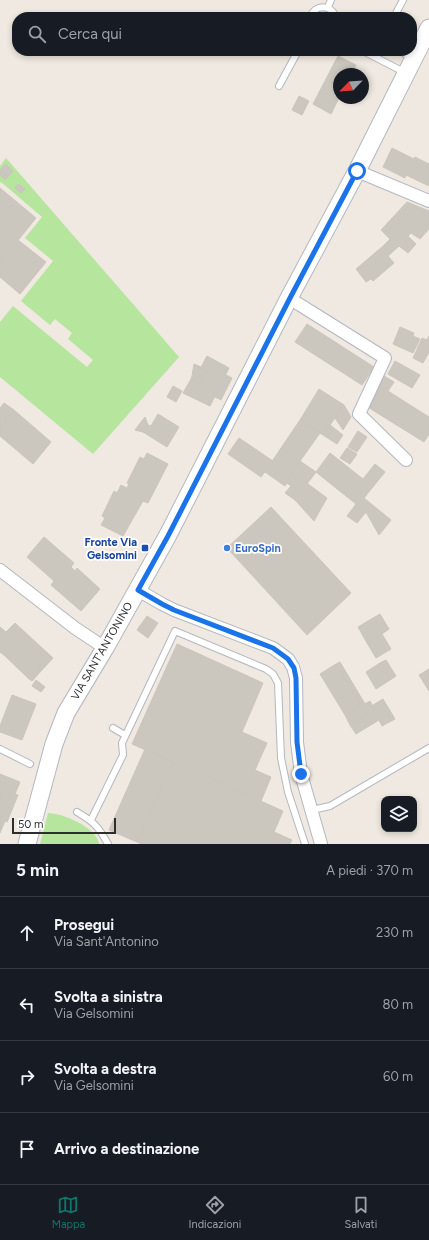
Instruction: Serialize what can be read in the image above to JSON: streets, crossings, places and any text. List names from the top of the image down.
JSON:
{
  "streets": {
    "main road": ["VIA SANT'ANTONINO"]
  },
  "places": {
    "transit": ["Fronte Via Gelsomini"],
    "other": ["EuroSpin"]
  },
  "scale_bar": "50 m",
  "north": "bottom left",
  "page": {
    "search": "Cerca qui",
    "scale": "50 m",
    "heading": ["5 min", "A piedi · 370 m"],
    "list": [
      ["Prosegui", "Via Sant'Antonino", "230 m"],
      ["Svolta a sinistra", "Via Gelsomini", "80 m"],
      ["Svolta a destra", "Via Gelsomini", "60 m"],
      "Arrivo a destinazione"
    ],
    "nav": ["Mappa", "Indicazioni", "Salvati"]
  }
}
